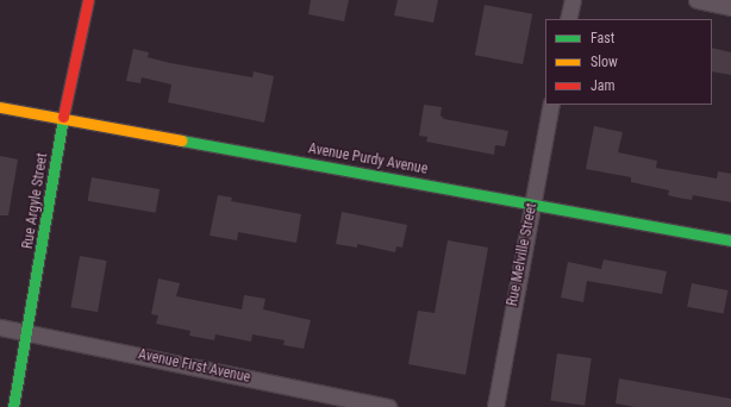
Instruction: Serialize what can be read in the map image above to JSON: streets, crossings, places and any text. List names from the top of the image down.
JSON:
{
  "streets": {
    "street": [
      "Avenue Purdy Avenue",
      "Rue Argyle Street",
      "Rue Melville Street",
      "Avenue First Avenue"
    ]
  },
  "crossings": [
    ["Avenue Purdy Avenue", "Rue Argyle Street"],
    ["Avenue Purdy Avenue", "Rue Melville Street"],
    ["Rue Argyle Street", "Avenue First Avenue"]
  ],
  "legend": ["Fast", "Slow", "Jam"]
}
